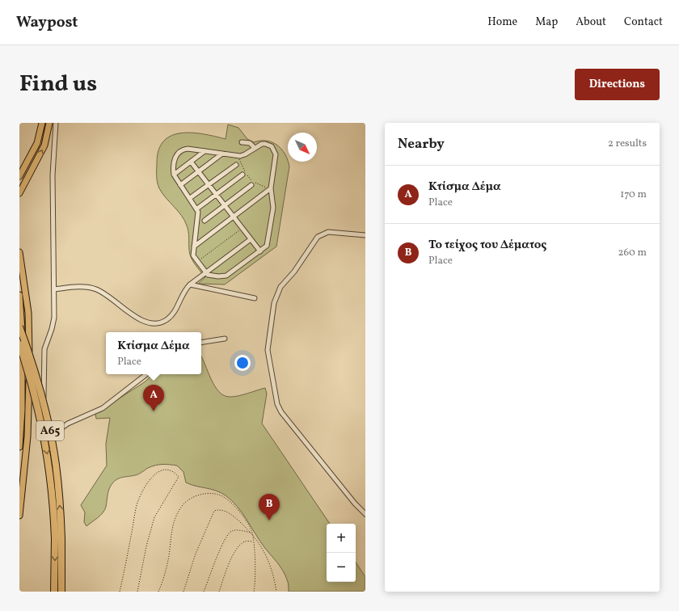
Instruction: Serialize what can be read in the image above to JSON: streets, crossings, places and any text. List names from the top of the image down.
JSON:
{
  "streets": {
    "highway": ["Α65"]
  },
  "north": "bottom right",
  "page": {
    "header": "Waypost",
    "nav": [
      "Home",
      "Map",
      "About",
      "Contact"
    ],
    "title": "Find us",
    "buttons": "Directions",
    "heading": ["Nearby", "2 results"],
    "list": [
      {
        "mark": "A",
        "name": "Κτίσμα Δέμα",
        "note": "Place",
        "value": "170 m"
      },
      {
        "mark": "B",
        "name": "Το τείχος του Δέματος",
        "note": "Place",
        "value": "260 m"
      }
    ],
    "popup": ["Κτίσμα Δέμα", "Place"],
    "pins": ["A", "B"],
    "map_buttons": ["+", "−"]
  }
}
